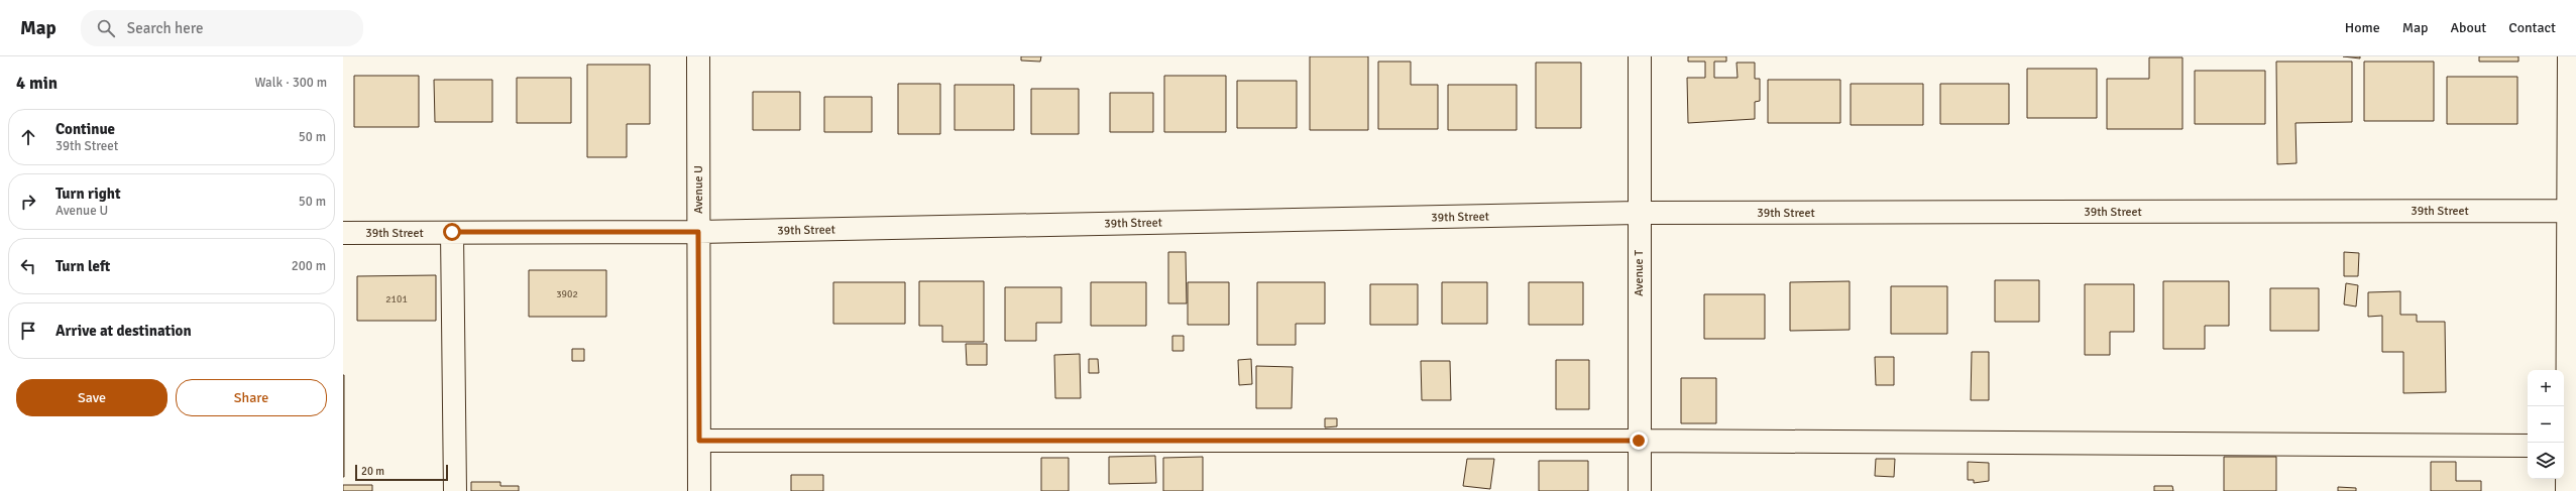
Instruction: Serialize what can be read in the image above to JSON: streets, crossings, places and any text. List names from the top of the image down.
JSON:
{
  "streets": {
    "street": ["Avenue U", "39th Street", "Avenue T"]
  },
  "crossings": [
    ["Avenue U", "39th Street"],
    ["39th Street", "Avenue T"]
  ],
  "house_numbers": ["3902", "2101"],
  "scale_bar": "20 m",
  "page": {
    "header": "Map",
    "search": "Search here",
    "nav": [
      "Home",
      "Map",
      "About",
      "Contact"
    ],
    "heading": ["4 min", "Walk · 300 m"],
    "list": [
      ["Continue", "39th Street", "50 m"],
      ["Turn right", "Avenue U", "50 m"],
      ["Turn left", "200 m"],
      "Arrive at destination"
    ],
    "buttons": ["Save", "Share"],
    "map_buttons": ["+", "−"],
    "scale": "20 m"
  }
}
